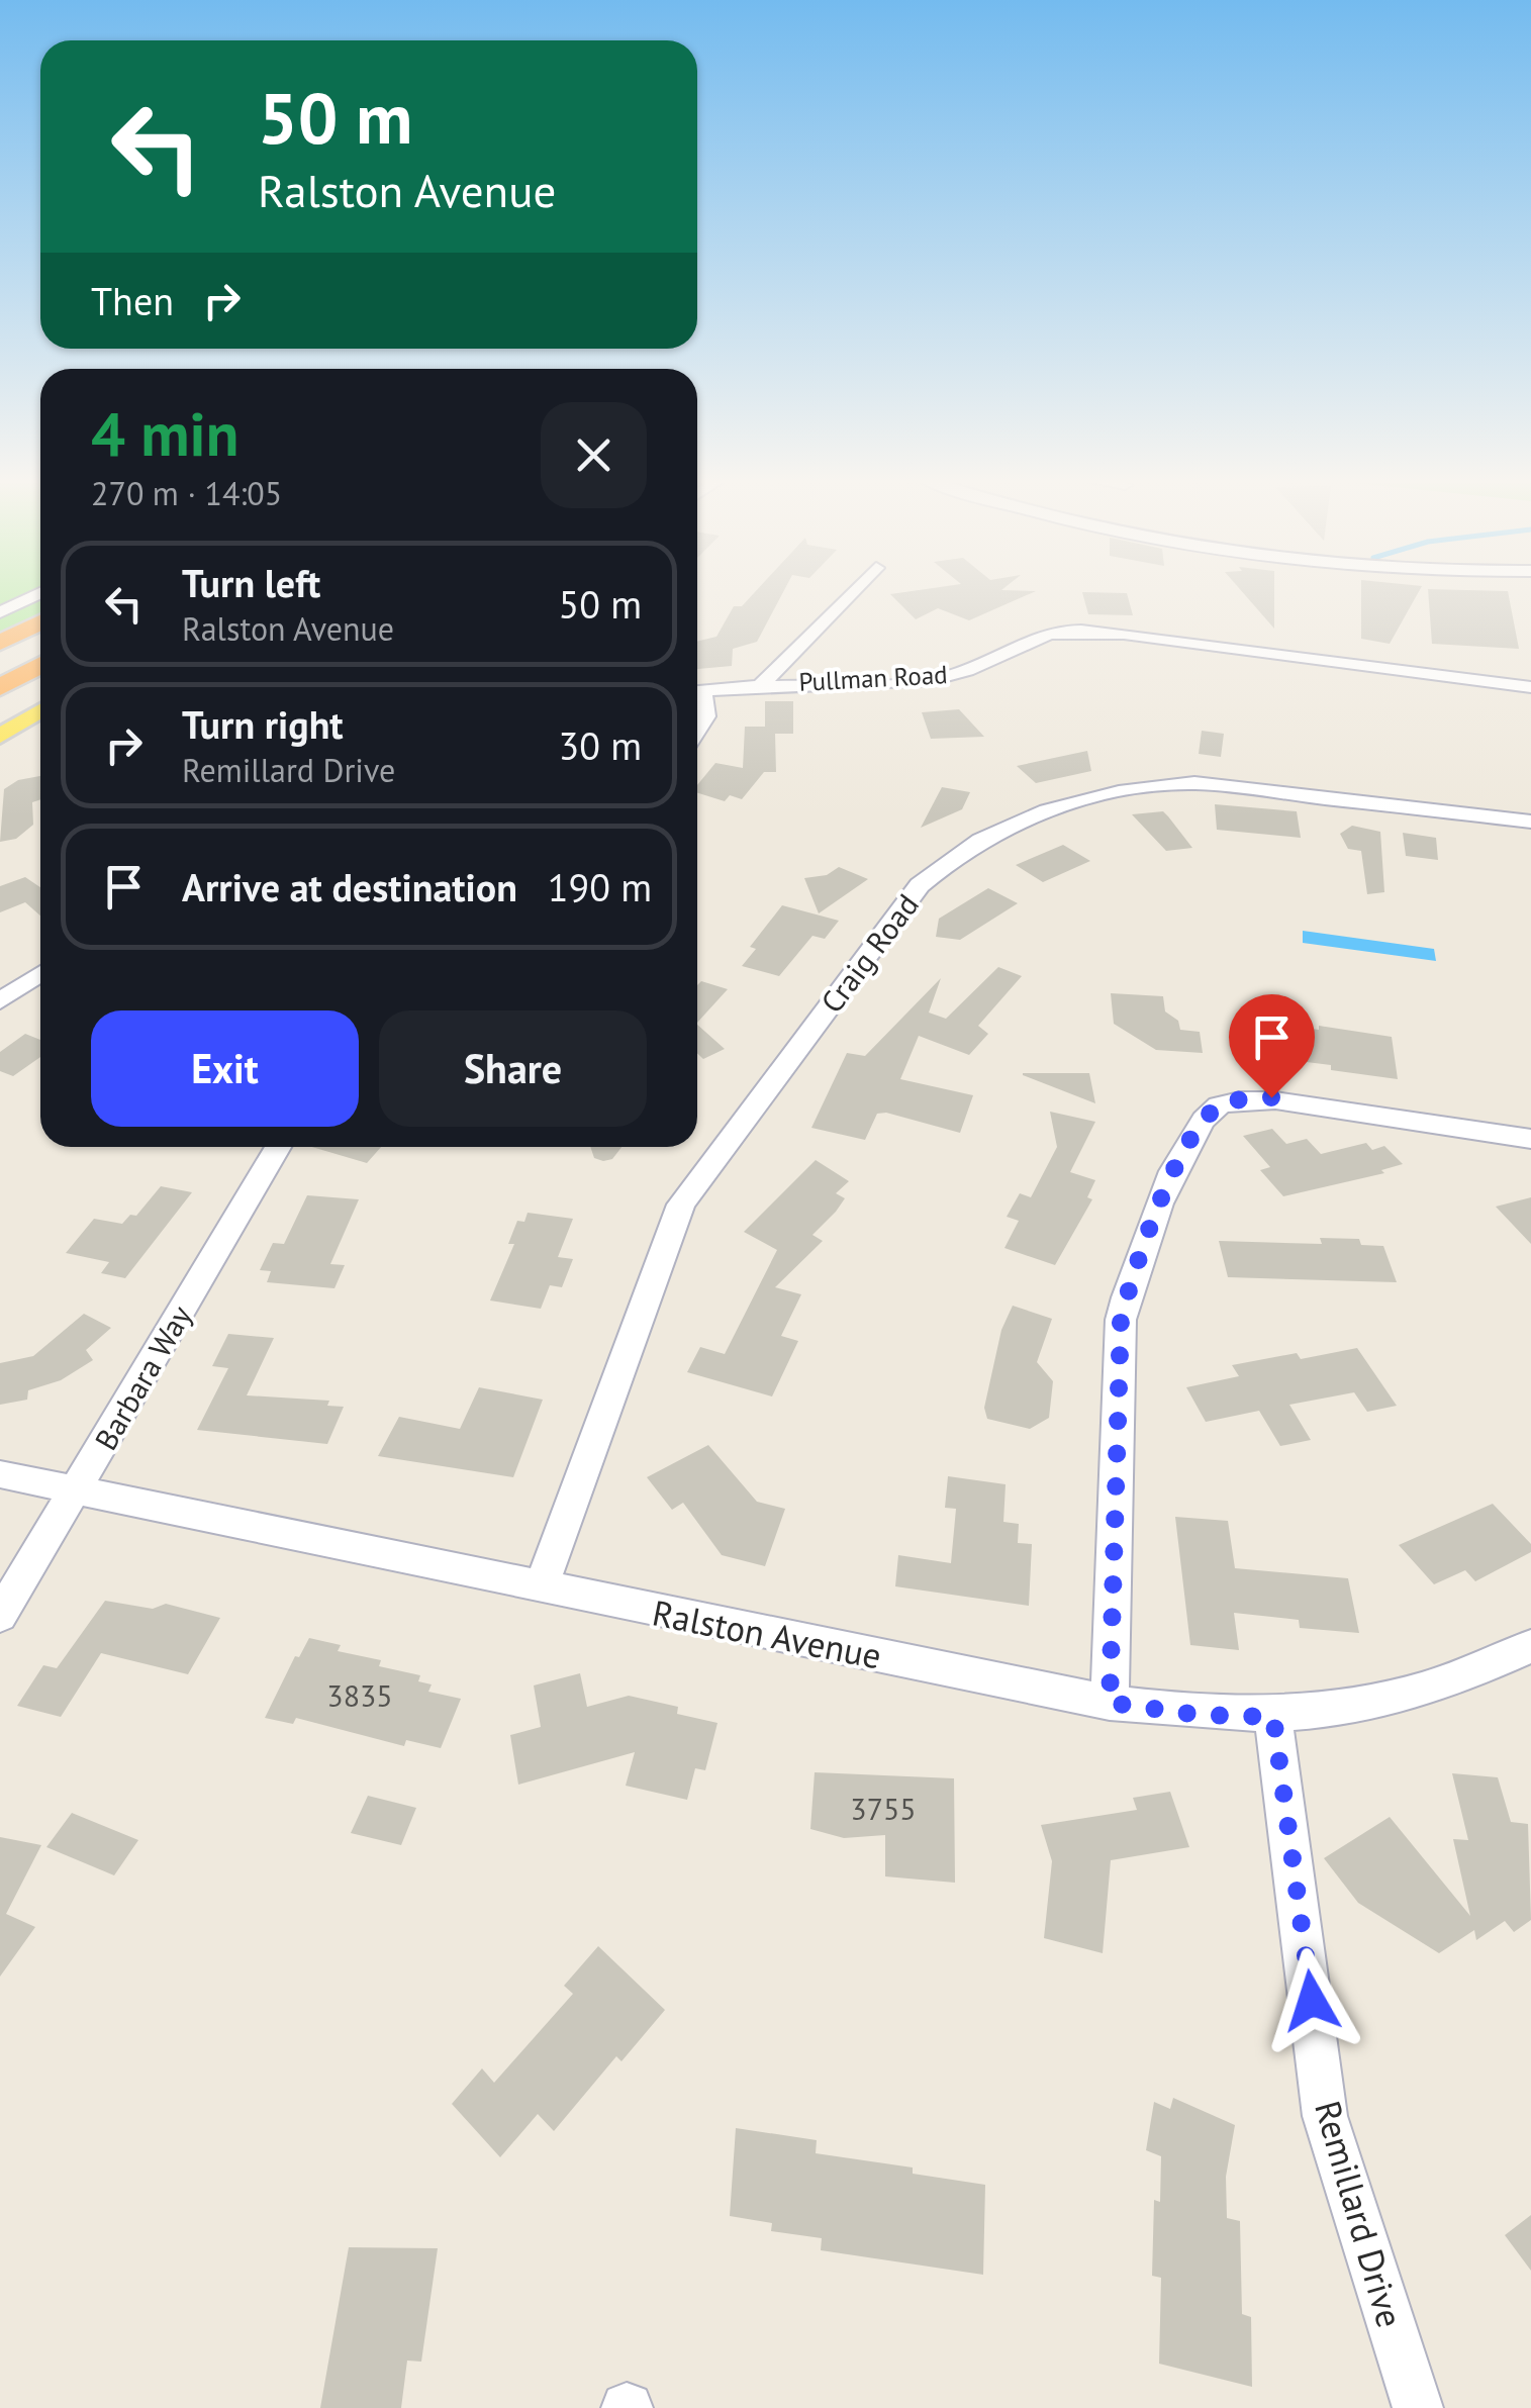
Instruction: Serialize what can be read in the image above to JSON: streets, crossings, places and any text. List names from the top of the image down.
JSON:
{
  "streets": {
    "street": [
      "Pullman Road",
      "Craig Road",
      "Barbara Way",
      "Ralston Avenue",
      "Remillard Drive"
    ]
  },
  "crossings": [
    ["Craig Road", "Ralston Avenue"],
    ["Barbara Way", "Ralston Avenue"],
    ["Ralston Avenue", "Remillard Drive"]
  ],
  "house_numbers": ["3835", "3755"],
  "page": {
    "turn": ["50 m", "Ralston Avenue"],
    "then": "Then",
    "heading": ["4 min", "270 m · 14:05"],
    "list": [
      {
        "name": "Turn left",
        "note": "Ralston Avenue",
        "value": "50 m"
      },
      {
        "name": "Turn right",
        "note": "Remillard Drive",
        "value": "30 m"
      },
      {
        "name": "Arrive at destination",
        "value": "190 m"
      }
    ],
    "buttons": ["Exit", "Share"]
  }
}
